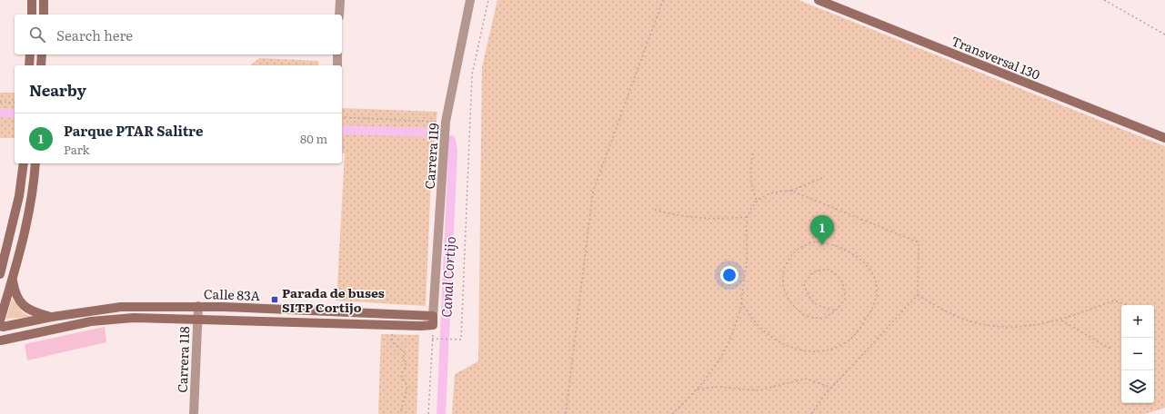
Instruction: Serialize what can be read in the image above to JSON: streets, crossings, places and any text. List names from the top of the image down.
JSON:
{
  "streets": {
    "street": [
      "Transversal 130",
      "Carrera 119",
      "Calle 83A",
      "Carrera 118"
    ]
  },
  "crossings": [
    ["Carrera 119", "Calle 83A"],
    ["Calle 83A", "Carrera 118"]
  ],
  "water": ["Canal Cortijo"],
  "places": {
    "transit": ["Parada de buses SITP Cortijo"]
  },
  "page": {
    "search": "Search here",
    "heading": "Nearby",
    "list": [
      {
        "mark": "1",
        "name": "Parque PTAR Salitre",
        "note": "Park",
        "value": "80 m"
      }
    ],
    "pins": "1",
    "map_buttons": ["+", "−"]
  }
}
